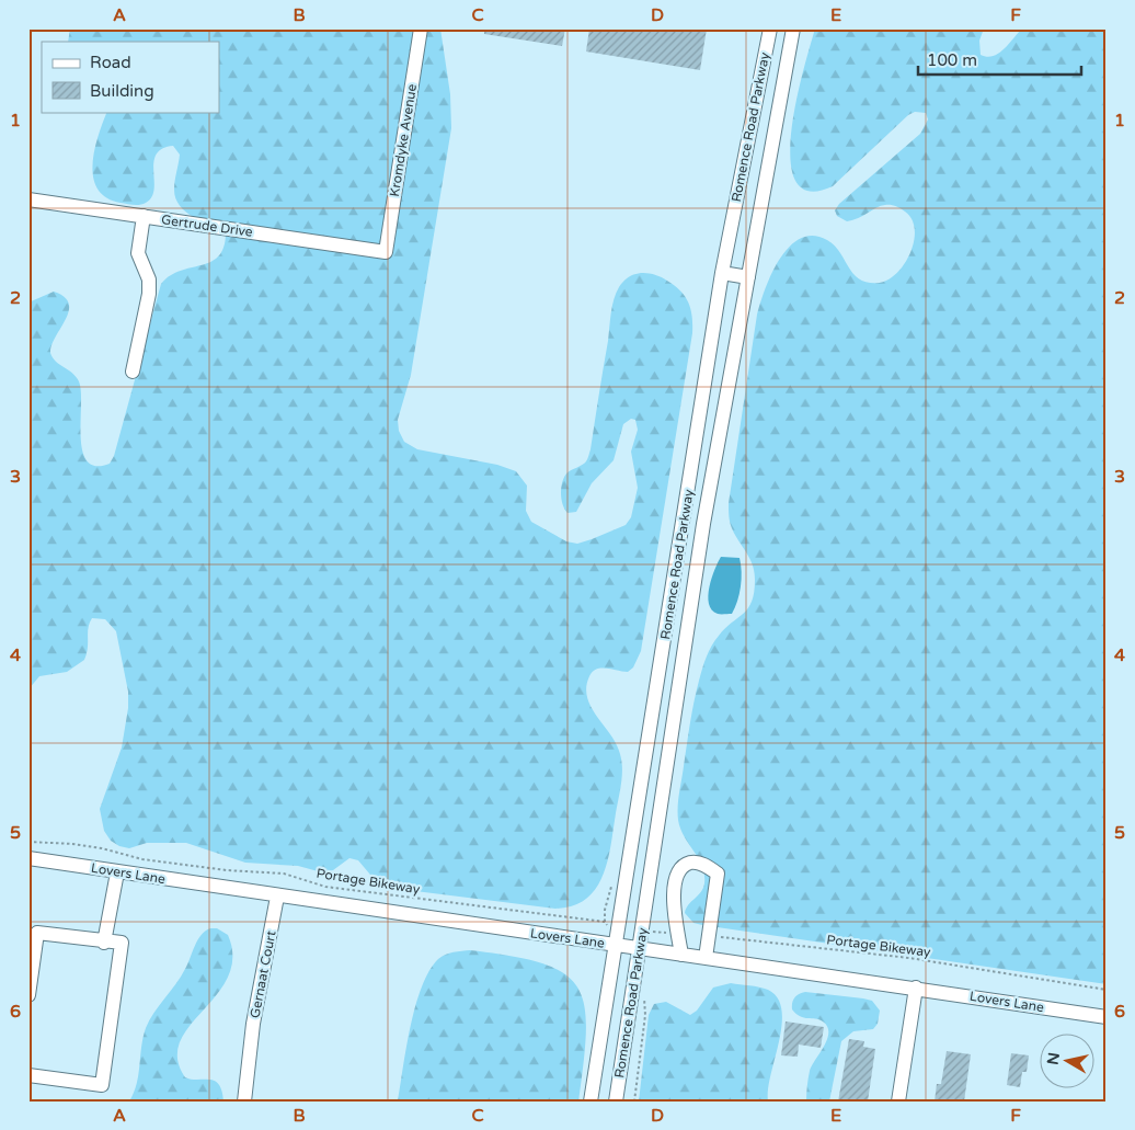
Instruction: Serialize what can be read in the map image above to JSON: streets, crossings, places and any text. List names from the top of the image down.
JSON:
{
  "streets": {
    "street": [
      "Romence Road Parkway",
      "Kromdyke Avenue",
      "Gertrude Drive",
      "Lovers Lane",
      "Gernaat Court"
    ],
    "path": ["Portage Bikeway"]
  },
  "crossings": [
    ["Romence Road Parkway", "Lovers Lane"],
    ["Kromdyke Avenue", "Gertrude Drive"],
    ["Lovers Lane", "Gernaat Court"]
  ],
  "legend": ["Road", "Building"],
  "scale_bar": "100 m",
  "north": "left",
  "grid": {
    "columns": [
      "A",
      "B",
      "C",
      "D",
      "E",
      "F"
    ],
    "rows": [
      "1",
      "2",
      "3",
      "4",
      "5",
      "6"
    ]
  }
}
